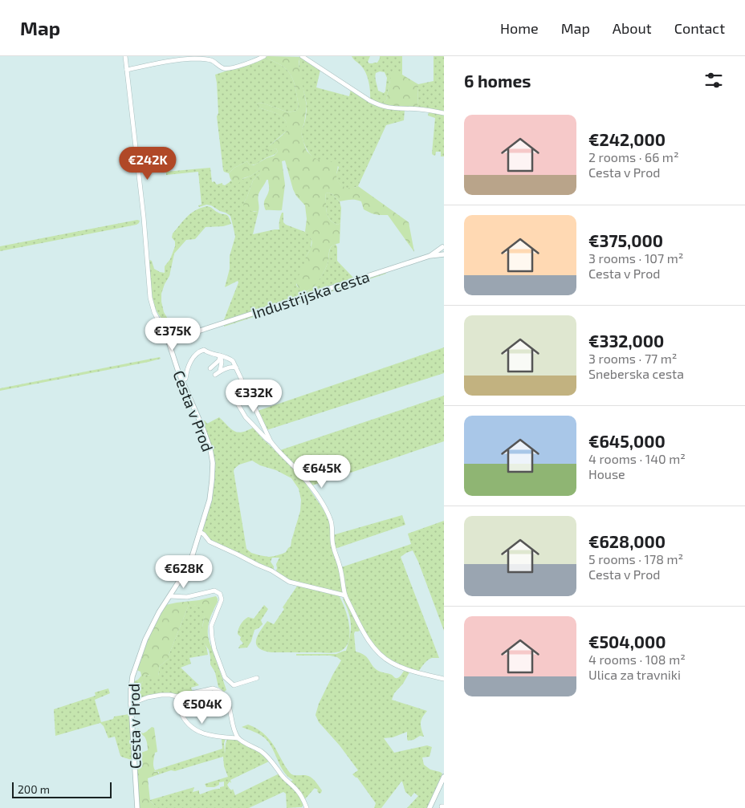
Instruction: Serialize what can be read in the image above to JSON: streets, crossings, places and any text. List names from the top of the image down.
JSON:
{
  "streets": {
    "street": ["Industrijska cesta", "Cesta v Prod"]
  },
  "crossings": [
    ["Industrijska cesta", "Cesta v Prod"]
  ],
  "scale_bar": "200 m",
  "page": {
    "header": "Map",
    "nav": [
      "Home",
      "Map",
      "About",
      "Contact"
    ],
    "heading": "6 homes",
    "list": [
      {
        "name": "€242,000",
        "note": "2 rooms · 66 m² · Cesta v Prod"
      },
      {
        "name": "€375,000",
        "note": "3 rooms · 107 m² · Cesta v Prod"
      },
      {
        "name": "€332,000",
        "note": "3 rooms · 77 m² · Sneberska cesta"
      },
      {
        "name": "€645,000",
        "note": "4 rooms · 140 m² · House"
      },
      {
        "name": "€628,000",
        "note": "5 rooms · 178 m² · Cesta v Prod"
      },
      {
        "name": "€504,000",
        "note": "4 rooms · 108 m² · Ulica za travniki"
      }
    ],
    "price": [
      "€242K",
      "€375K",
      "€332K",
      "€645K",
      "€628K",
      "€504K"
    ],
    "scale": "200 m"
  }
}
